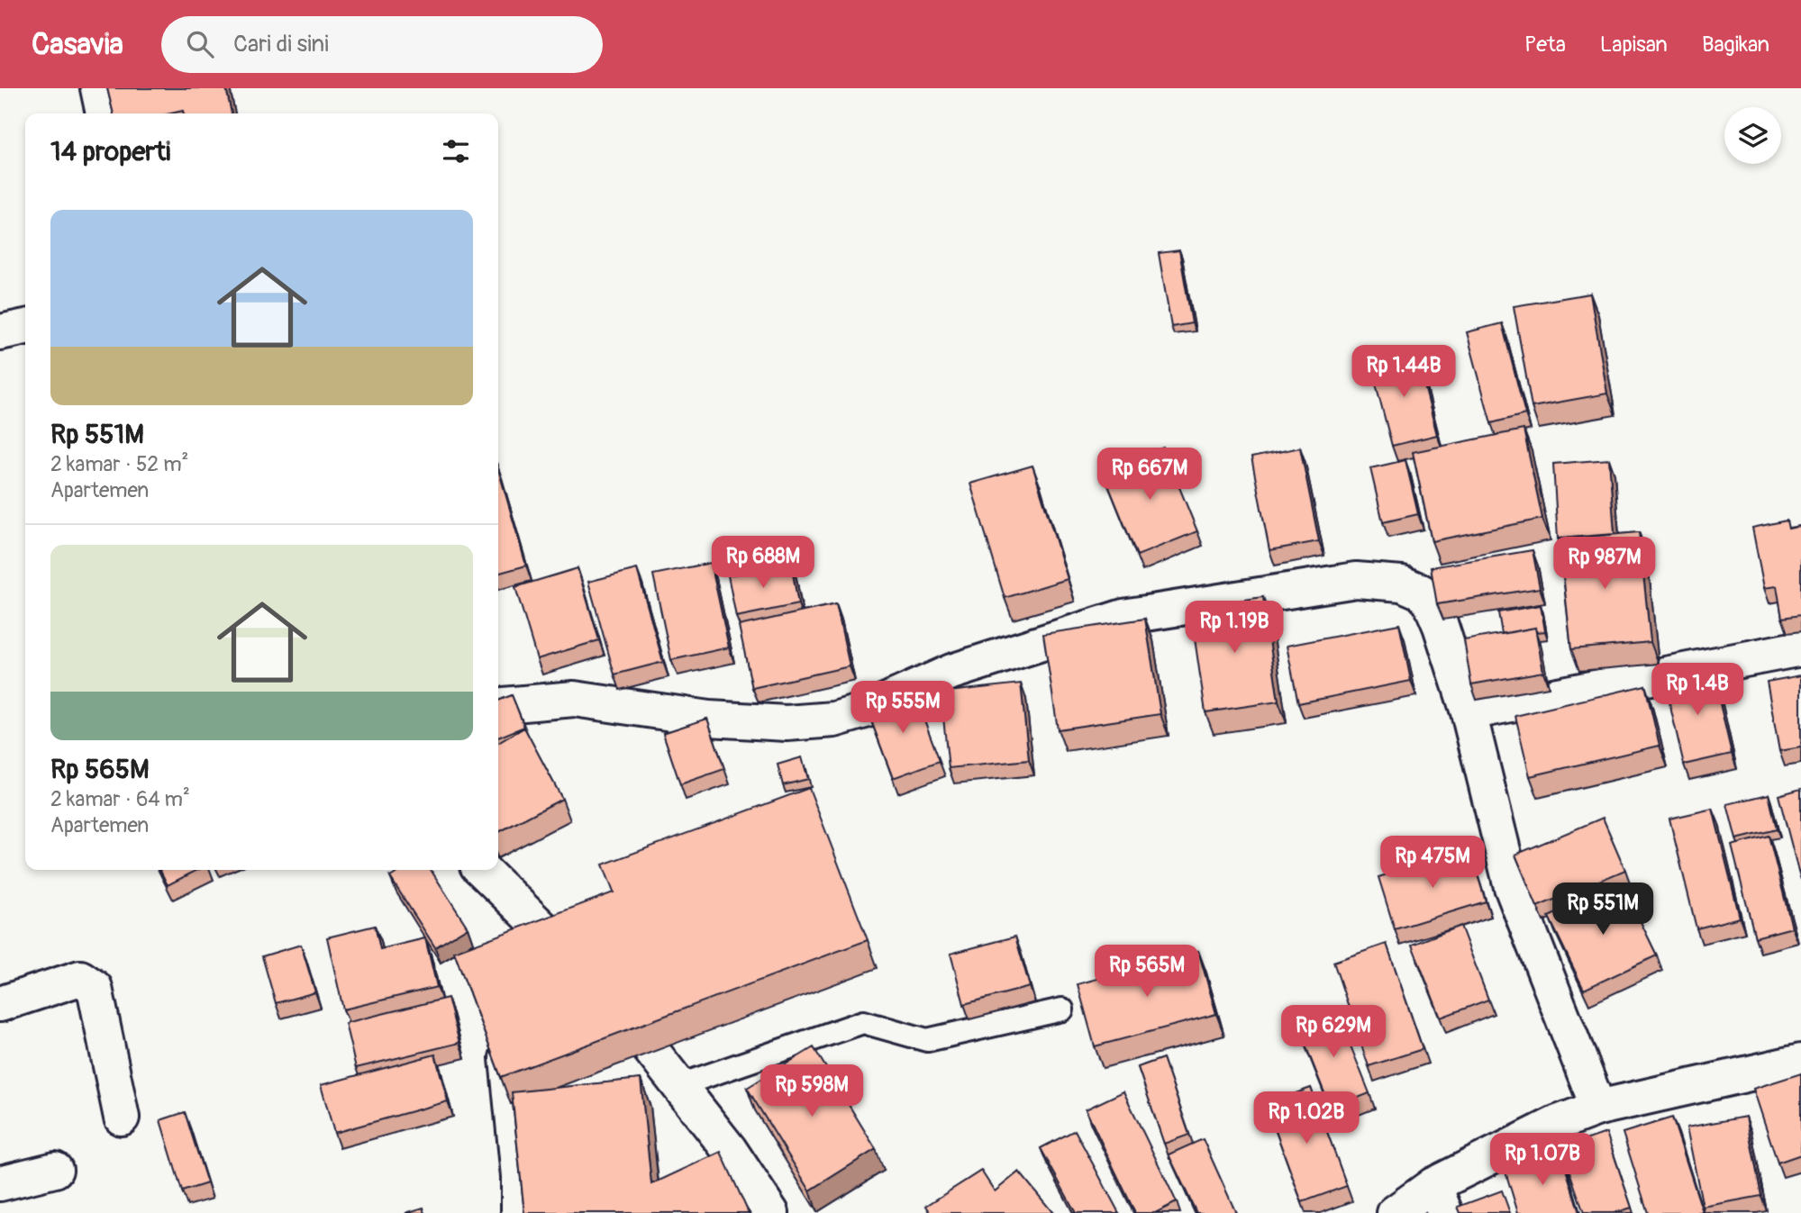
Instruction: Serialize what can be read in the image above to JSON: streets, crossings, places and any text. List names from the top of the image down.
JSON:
{
  "page": {
    "header": "Casavia",
    "search": "Cari di sini",
    "nav": ["Peta", "Lapisan", "Bagikan"],
    "heading": "14 properti",
    "list": [
      {
        "name": "Rp 551M",
        "note": "2 kamar · 52 m² · Apartemen"
      },
      {
        "name": "Rp 565M",
        "note": "2 kamar · 64 m² · Apartemen"
      }
    ],
    "price": [
      "Rp 1.44B",
      "Rp 667M",
      "Rp 688M",
      "Rp 987M",
      "Rp 1.19B",
      "Rp 1.4B",
      "Rp 555M",
      "Rp 475M",
      "Rp 551M",
      "Rp 565M",
      "Rp 629M",
      "Rp 598M",
      "Rp 1.02B",
      "Rp 1.07B"
    ]
  }
}
